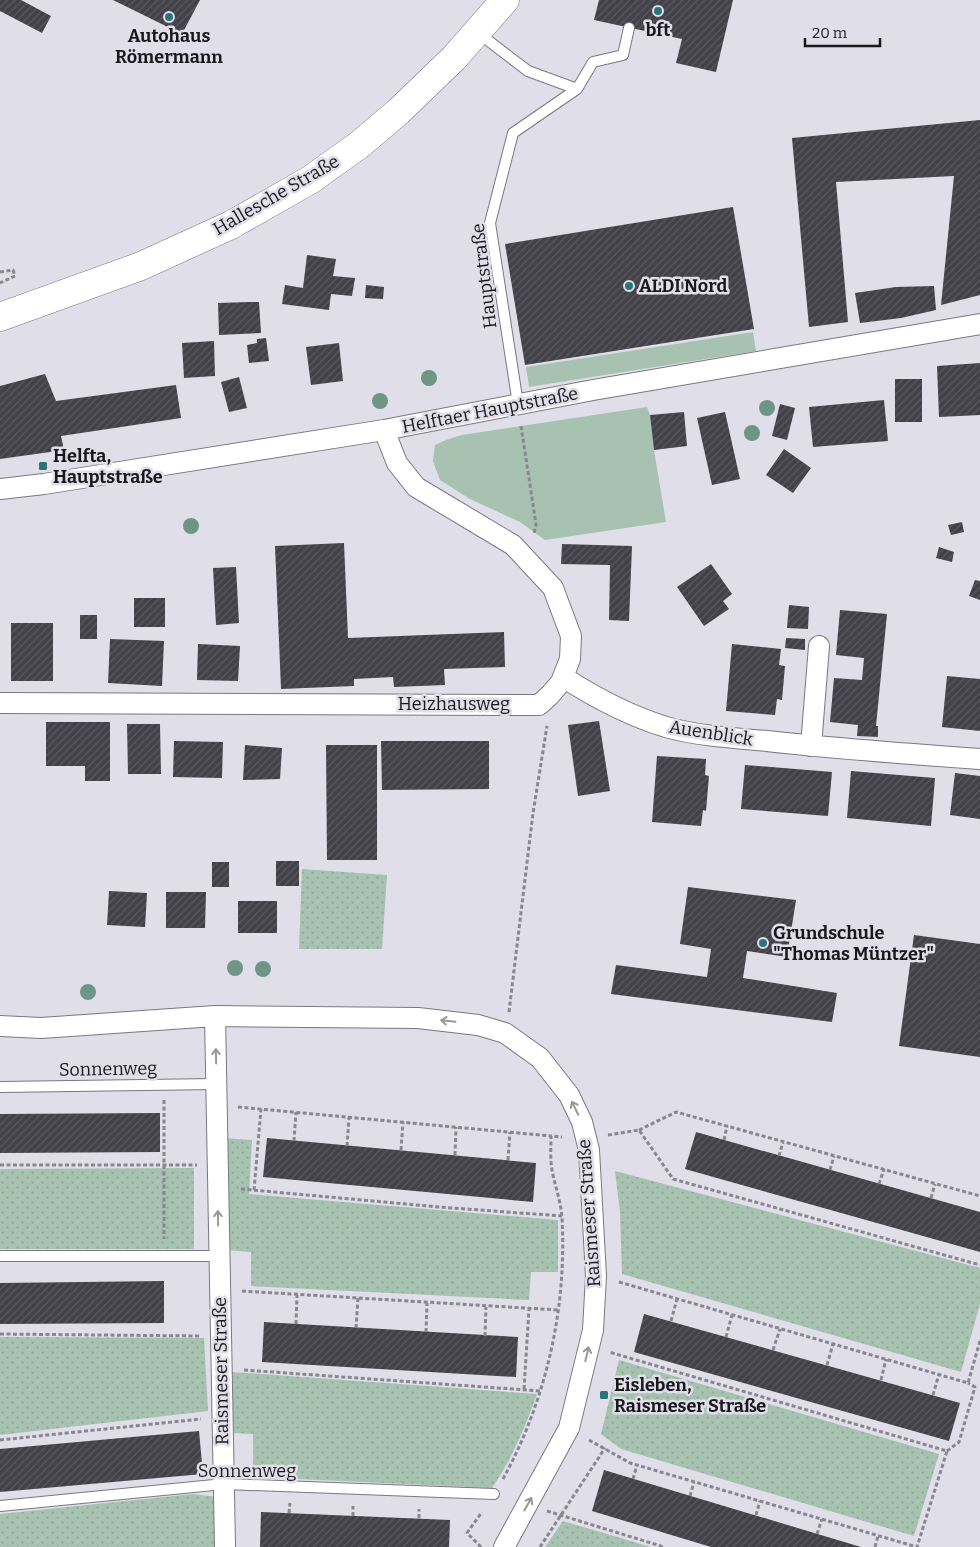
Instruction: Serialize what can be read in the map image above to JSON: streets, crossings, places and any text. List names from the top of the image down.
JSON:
{
  "streets": {
    "main road": ["Hallesche Straße"],
    "street": [
      "Helftaer Hauptstraße",
      "Heizhausweg",
      "Auenblick",
      "Raismeser Straße"
    ],
    "lane": ["Hauptstraße", "Sonnenweg"]
  },
  "crossings": [
    ["Hauptstraße", "Helftaer Hauptstraße"],
    ["Sonnenweg", "Raismeser Straße"]
  ],
  "places": {
    "other": [
      "bft",
      "Autohaus Römermann",
      "ALDI Nord",
      "Grundschule \"Thomas Müntzer\""
    ],
    "transit": ["Helfta, Hauptstraße", "Eisleben, Raismeser Straße"]
  },
  "scale_bar": "20 m"
}
